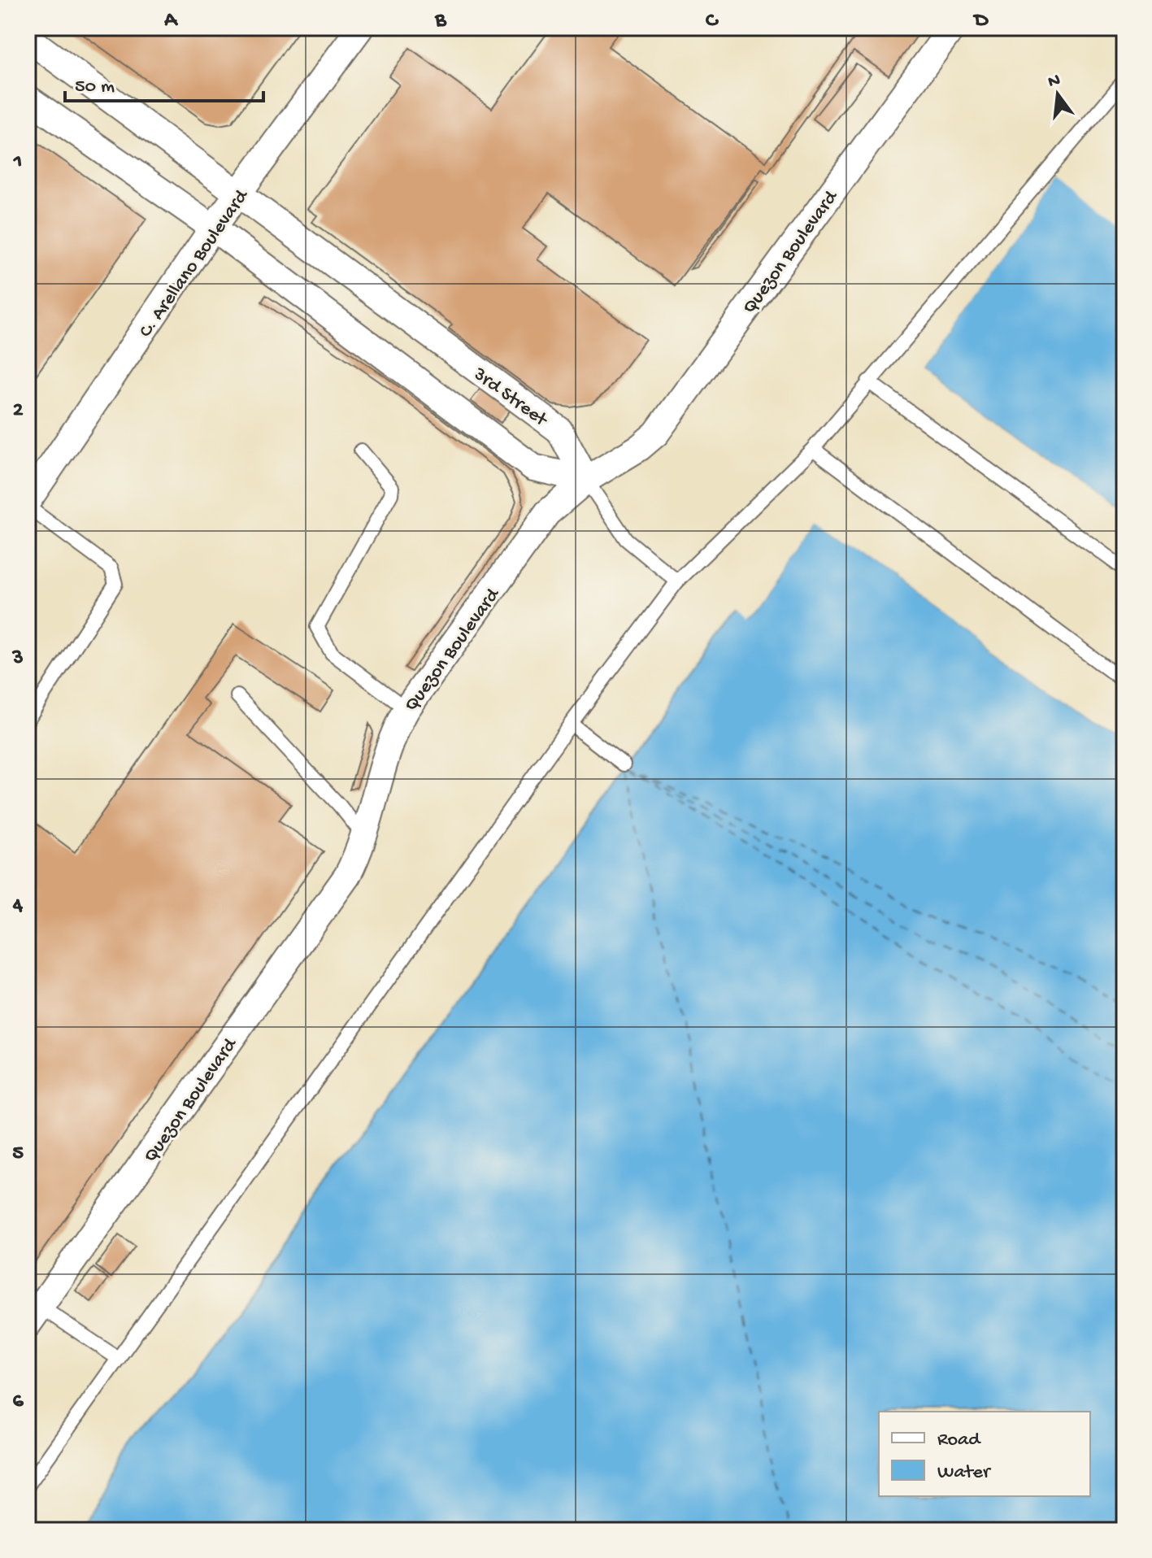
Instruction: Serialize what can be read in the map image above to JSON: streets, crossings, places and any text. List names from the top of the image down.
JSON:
{
  "streets": {
    "street": ["Quezon Boulevard", "C. Arellano Boulevard", "3rd Street"]
  },
  "crossings": [
    ["Quezon Boulevard", "3rd Street"],
    ["C. Arellano Boulevard", "3rd Street"]
  ],
  "legend": ["Road", "Water"],
  "scale_bar": "50 m",
  "north": "top",
  "grid": {
    "columns": [
      "A",
      "B",
      "C",
      "D"
    ],
    "rows": [
      "1",
      "2",
      "3",
      "4",
      "5",
      "6"
    ]
  }
}
